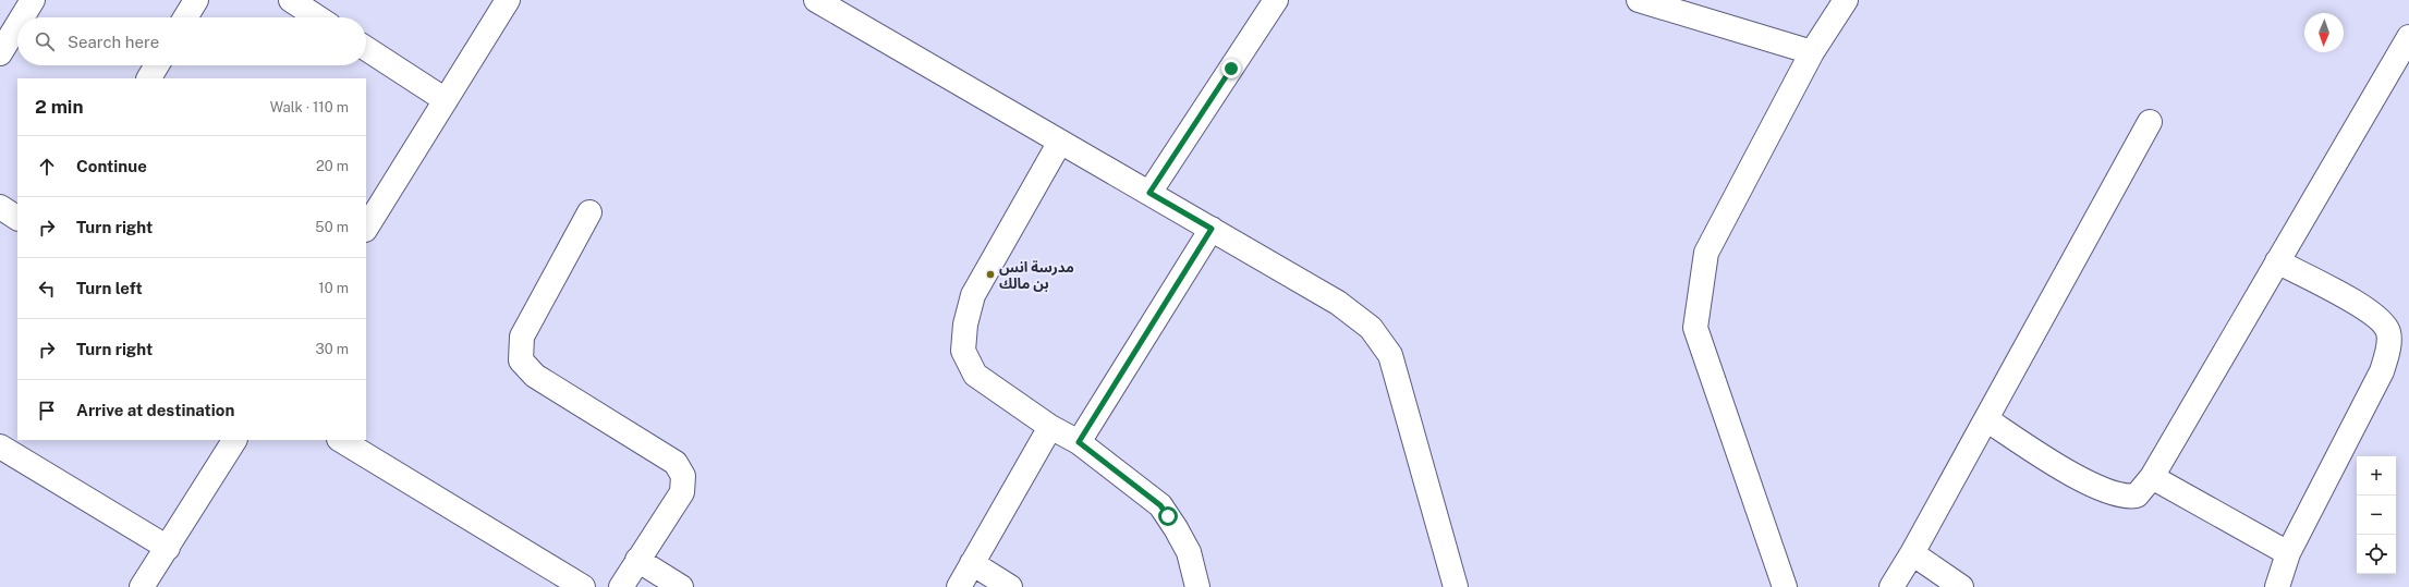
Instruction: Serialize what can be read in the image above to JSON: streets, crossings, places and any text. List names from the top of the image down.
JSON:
{
  "places": ["مدرسة انس بن مالك"],
  "north": "bottom",
  "page": {
    "search": "Search here",
    "heading": ["2 min", "Walk · 110 m"],
    "list": [
      ["Continue", "20 m"],
      ["Turn right", "50 m"],
      ["Turn left", "10 m"],
      ["Turn right", "30 m"],
      "Arrive at destination"
    ],
    "map_buttons": ["+", "−"]
  }
}
